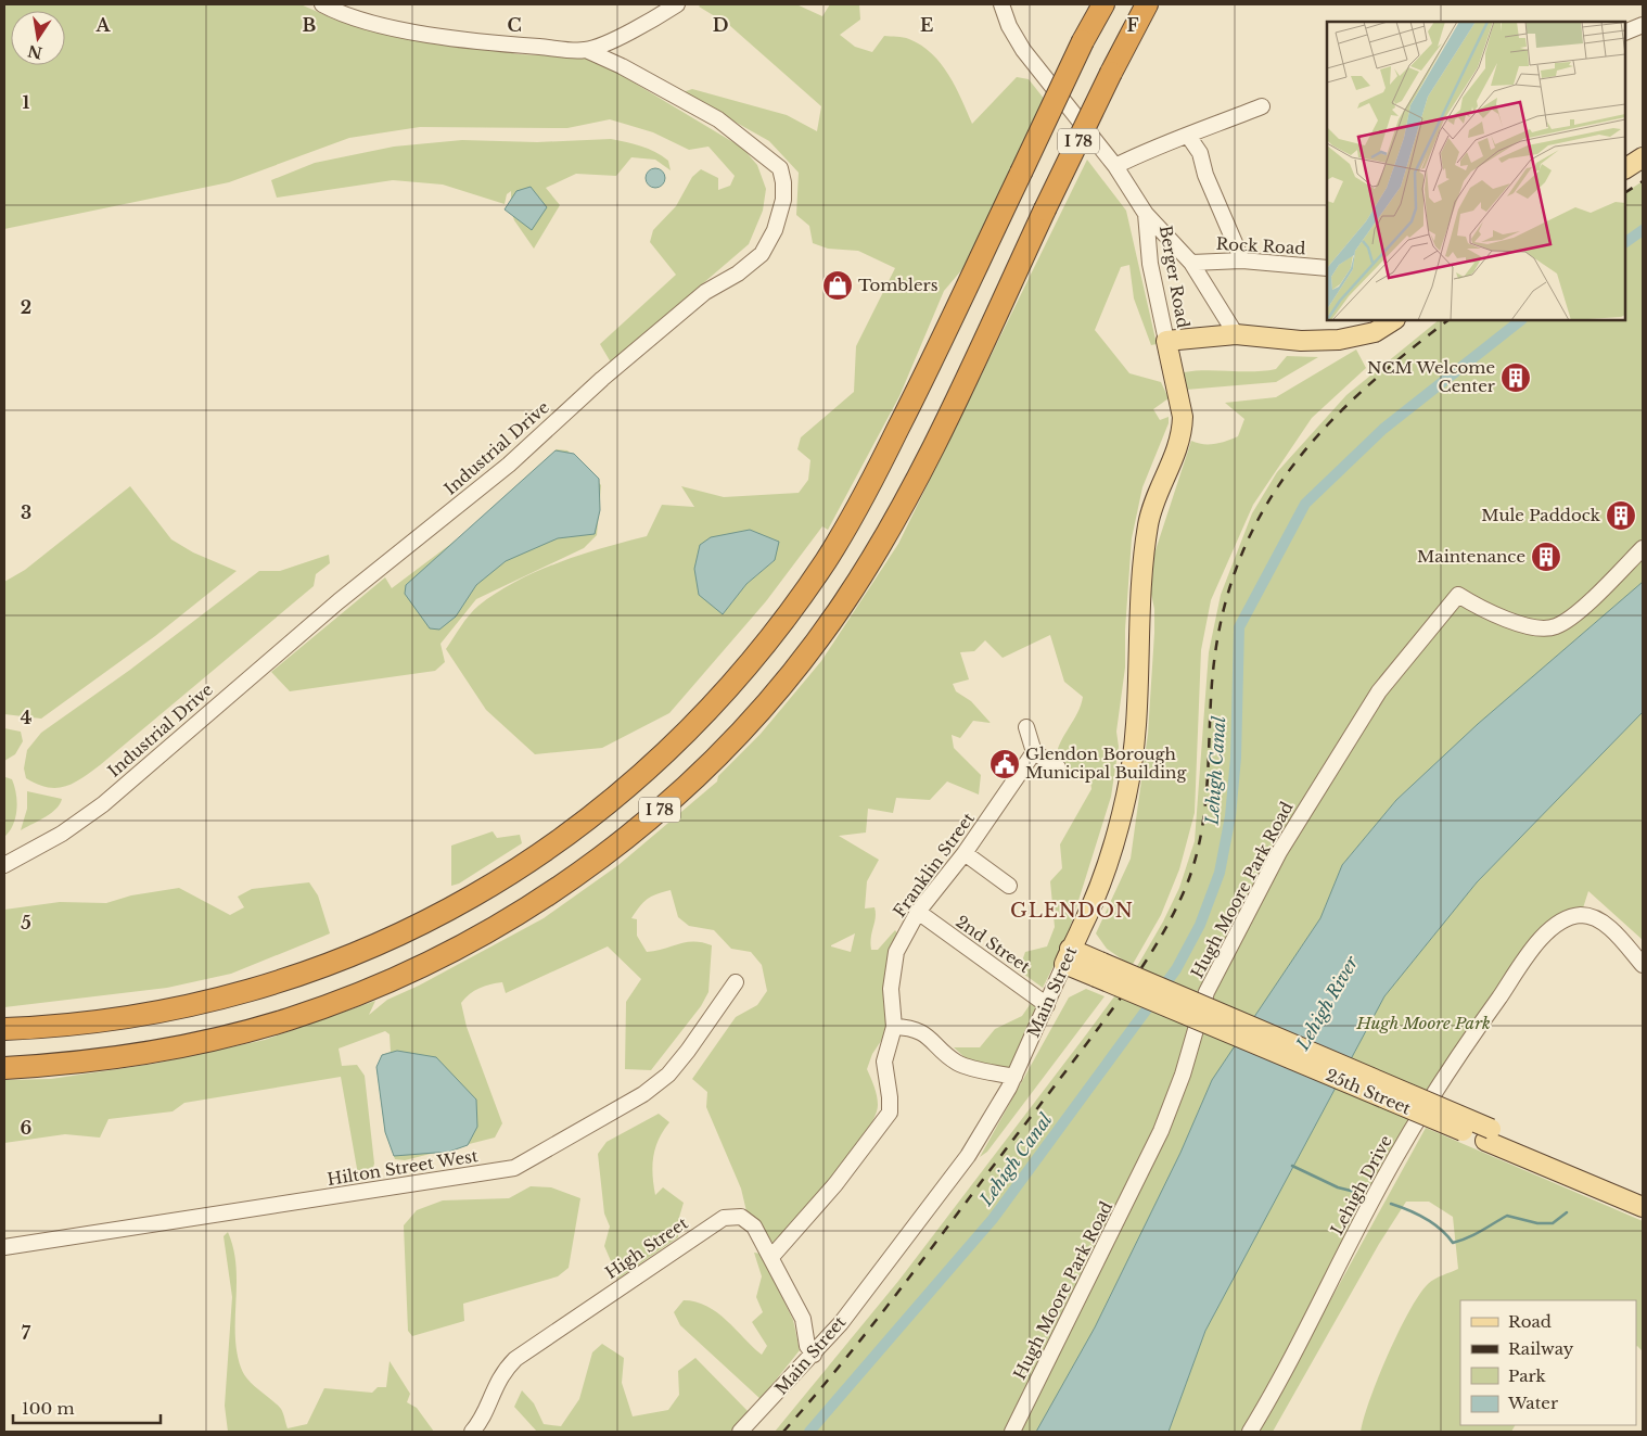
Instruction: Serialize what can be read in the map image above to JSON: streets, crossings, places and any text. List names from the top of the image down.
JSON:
{
  "streets": {
    "highway": ["I 78"],
    "main road": ["Main Street", "25th Street"],
    "street": [
      "Rock Road",
      "Berger Road",
      "Industrial Drive",
      "Franklin Street",
      "Hugh Moore Park Road",
      "2nd Street",
      "Hilton Street West",
      "Lehigh Drive",
      "High Street"
    ]
  },
  "crossings": [
    ["Berger Road", "Main Street"],
    ["Franklin Street", "2nd Street"],
    ["Franklin Street", "High Street"],
    ["2nd Street", "Main Street"],
    ["Main Street", "25th Street"],
    ["Main Street", "High Street"]
  ],
  "districts": ["GLENDON"],
  "water": ["Lehigh Canal", "Lehigh River"],
  "parks": ["Hugh Moore Park"],
  "places": {
    "shop": ["Tomblers"],
    "building": ["NCM Welcome Center", "Mule Paddock", "Maintenance"],
    "public building": ["Glendon Borough Municipal Building"]
  },
  "legend": [
    "Road",
    "Railway",
    "Park",
    "Water"
  ],
  "scale_bar": "100 m",
  "north": "bottom",
  "grid": {
    "columns": [
      "A",
      "B",
      "C",
      "D",
      "E",
      "F"
    ],
    "rows": [
      "1",
      "2",
      "3",
      "4",
      "5",
      "6",
      "7"
    ]
  }
}
